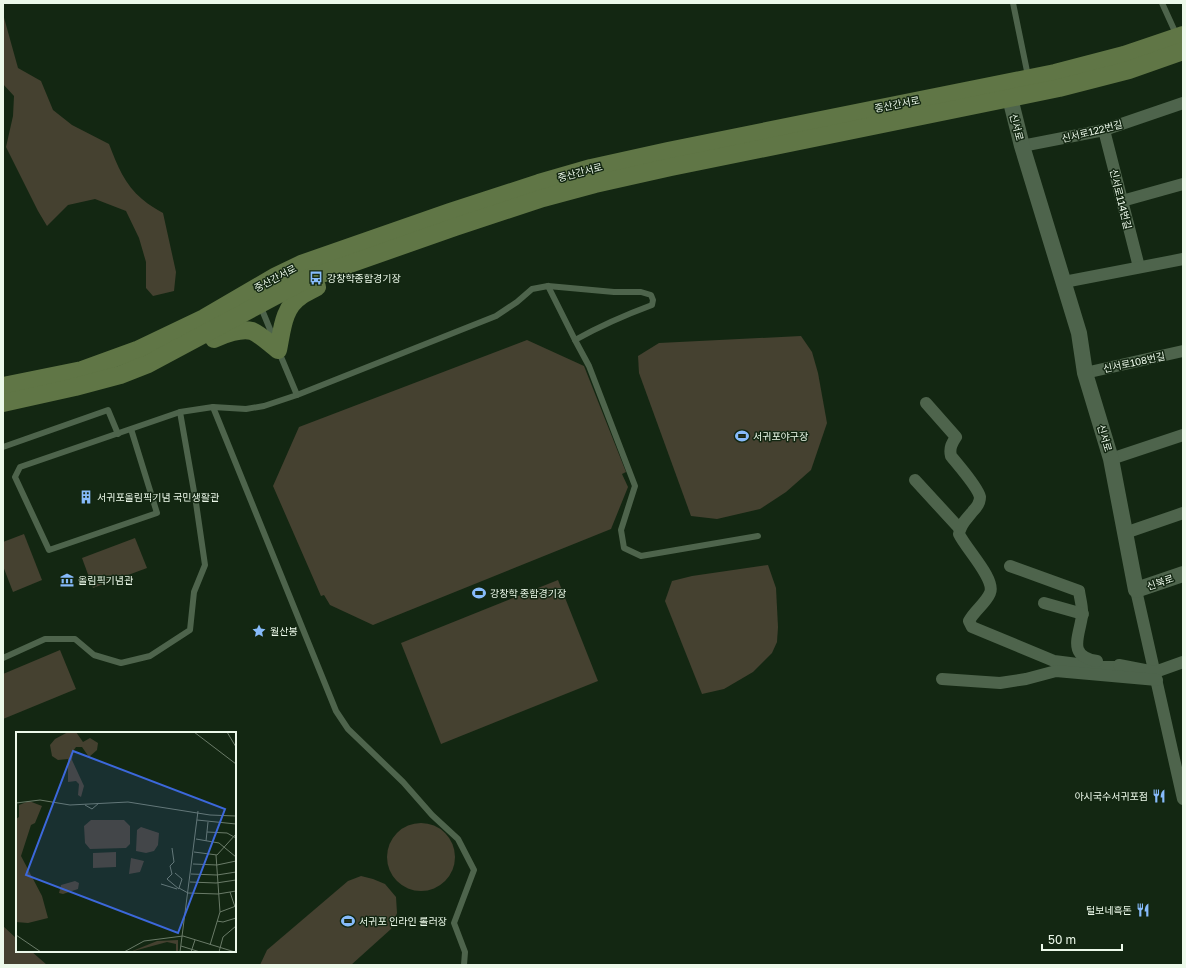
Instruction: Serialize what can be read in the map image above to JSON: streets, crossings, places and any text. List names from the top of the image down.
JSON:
{
  "streets": {
    "main road": ["중산간서로"],
    "street": [
      "신서로",
      "신서로122번길",
      "신서로114번길",
      "신서로108번길",
      "신북로"
    ]
  },
  "crossings": [
    ["중산간서로", "신서로"],
    ["신서로", "신서로122번길"],
    ["신서로", "신서로108번길"],
    ["신서로", "신북로"],
    ["신서로122번길", "신서로114번길"]
  ],
  "places": {
    "bus stop": ["강창학종합경기장"],
    "sports": ["서귀포야구장", "강창학 종합경기장", "서귀포 인라인 롤러장"],
    "building": ["서귀포올림픽기념 국민생활관"],
    "museum": ["올림픽기념관"],
    "place": ["월산봉"],
    "restaurant": ["아시국수서귀포점", "털보네흑돈"]
  },
  "scale_bar": "50 m"
}
